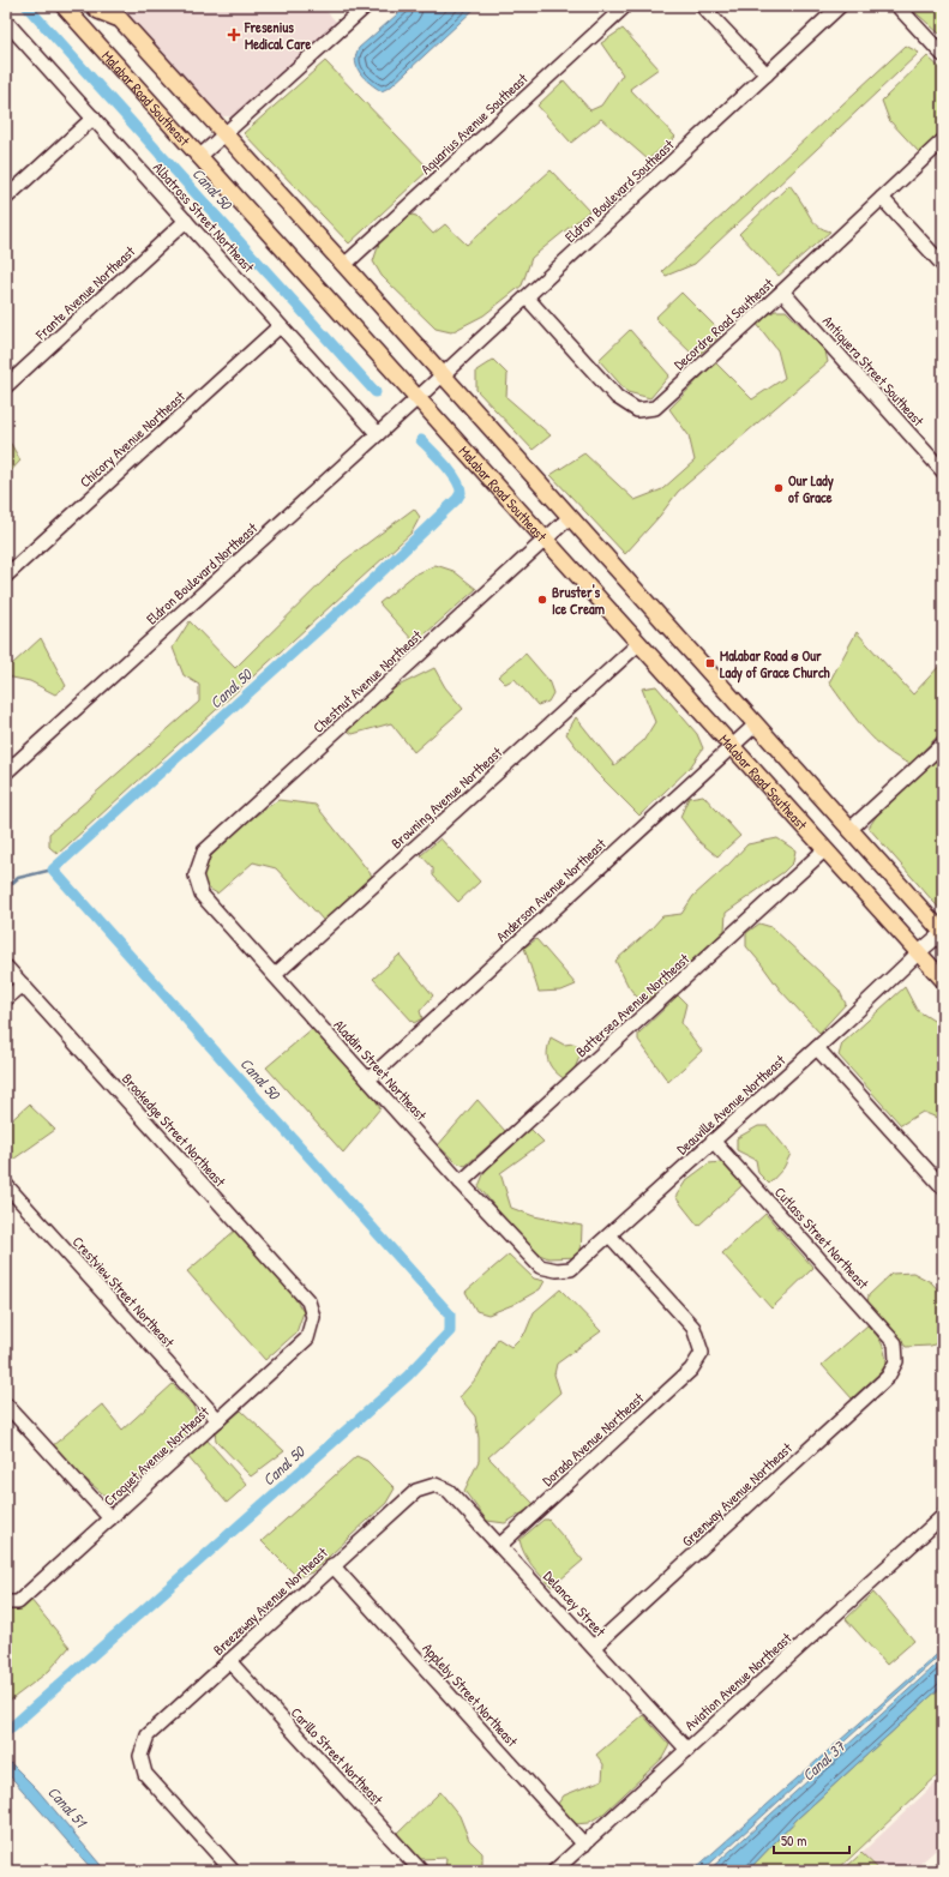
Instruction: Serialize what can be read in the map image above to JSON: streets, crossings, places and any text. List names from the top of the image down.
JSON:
{
  "streets": {
    "main road": ["Malabar Road Southeast"],
    "street": [
      "Aquarius Avenue Southeast",
      "Eldron Boulevard Southeast",
      "Albatross Street Northeast",
      "Frante Avenue Northeast",
      "Decordre Road Southeast",
      "Antiquera Street Southeast",
      "Chicory Avenue Northeast",
      "Eldron Boulevard Northeast",
      "Chestnut Avenue Northeast",
      "Browning Avenue Northeast",
      "Anderson Avenue Northeast",
      "Battersea Avenue Northeast",
      "Aladdin Street Northeast",
      "Deauville Avenue Northeast",
      "Brookedge Street Northeast",
      "Cutlass Street Northeast",
      "Crestview Street Northeast",
      "Dorado Avenue Northeast",
      "Croquet Avenue Northeast",
      "Greenway Avenue Northeast",
      "Breezeway Avenue Northeast",
      "Delancey Street",
      "Aviation Avenue Northeast",
      "Appleby Street Northeast",
      "Carillo Street Northeast"
    ]
  },
  "crossings": [
    ["Malabar Road Southeast", "Eldron Boulevard Southeast"],
    ["Malabar Road Southeast", "Eldron Boulevard Northeast"],
    ["Malabar Road Southeast", "Chestnut Avenue Northeast"],
    ["Malabar Road Southeast", "Browning Avenue Northeast"],
    ["Malabar Road Southeast", "Anderson Avenue Northeast"],
    ["Malabar Road Southeast", "Battersea Avenue Northeast"],
    ["Malabar Road Southeast", "Deauville Avenue Northeast"],
    ["Eldron Boulevard Southeast", "Decordre Road Southeast"],
    ["Eldron Boulevard Southeast", "Eldron Boulevard Northeast"],
    ["Albatross Street Northeast", "Frante Avenue Northeast"],
    ["Albatross Street Northeast", "Chicory Avenue Northeast"],
    ["Albatross Street Northeast", "Eldron Boulevard Northeast"],
    ["Decordre Road Southeast", "Antiquera Street Southeast"],
    ["Chestnut Avenue Northeast", "Aladdin Street Northeast"],
    ["Browning Avenue Northeast", "Aladdin Street Northeast"],
    ["Anderson Avenue Northeast", "Aladdin Street Northeast"],
    ["Battersea Avenue Northeast", "Aladdin Street Northeast"],
    ["Aladdin Street Northeast", "Deauville Avenue Northeast"],
    ["Deauville Avenue Northeast", "Cutlass Street Northeast"],
    ["Deauville Avenue Northeast", "Dorado Avenue Northeast"],
    ["Brookedge Street Northeast", "Croquet Avenue Northeast"],
    ["Cutlass Street Northeast", "Greenway Avenue Northeast"],
    ["Crestview Street Northeast", "Croquet Avenue Northeast"],
    ["Dorado Avenue Northeast", "Delancey Street"],
    ["Greenway Avenue Northeast", "Delancey Street"],
    ["Breezeway Avenue Northeast", "Delancey Street"],
    ["Breezeway Avenue Northeast", "Appleby Street Northeast"],
    ["Breezeway Avenue Northeast", "Carillo Street Northeast"],
    ["Delancey Street", "Aviation Avenue Northeast"],
    ["Aviation Avenue Northeast", "Appleby Street Northeast"]
  ],
  "water": ["Canal 50", "Canal 37", "Canal 51"],
  "places": {
    "health": ["Fresenius Medical Care"],
    "other": ["Our Lady of Grace", "Bruster's Ice Cream"],
    "transit": ["Malabar Road @ Our Lady of Grace Church"]
  },
  "scale_bar": "50 m"
}
